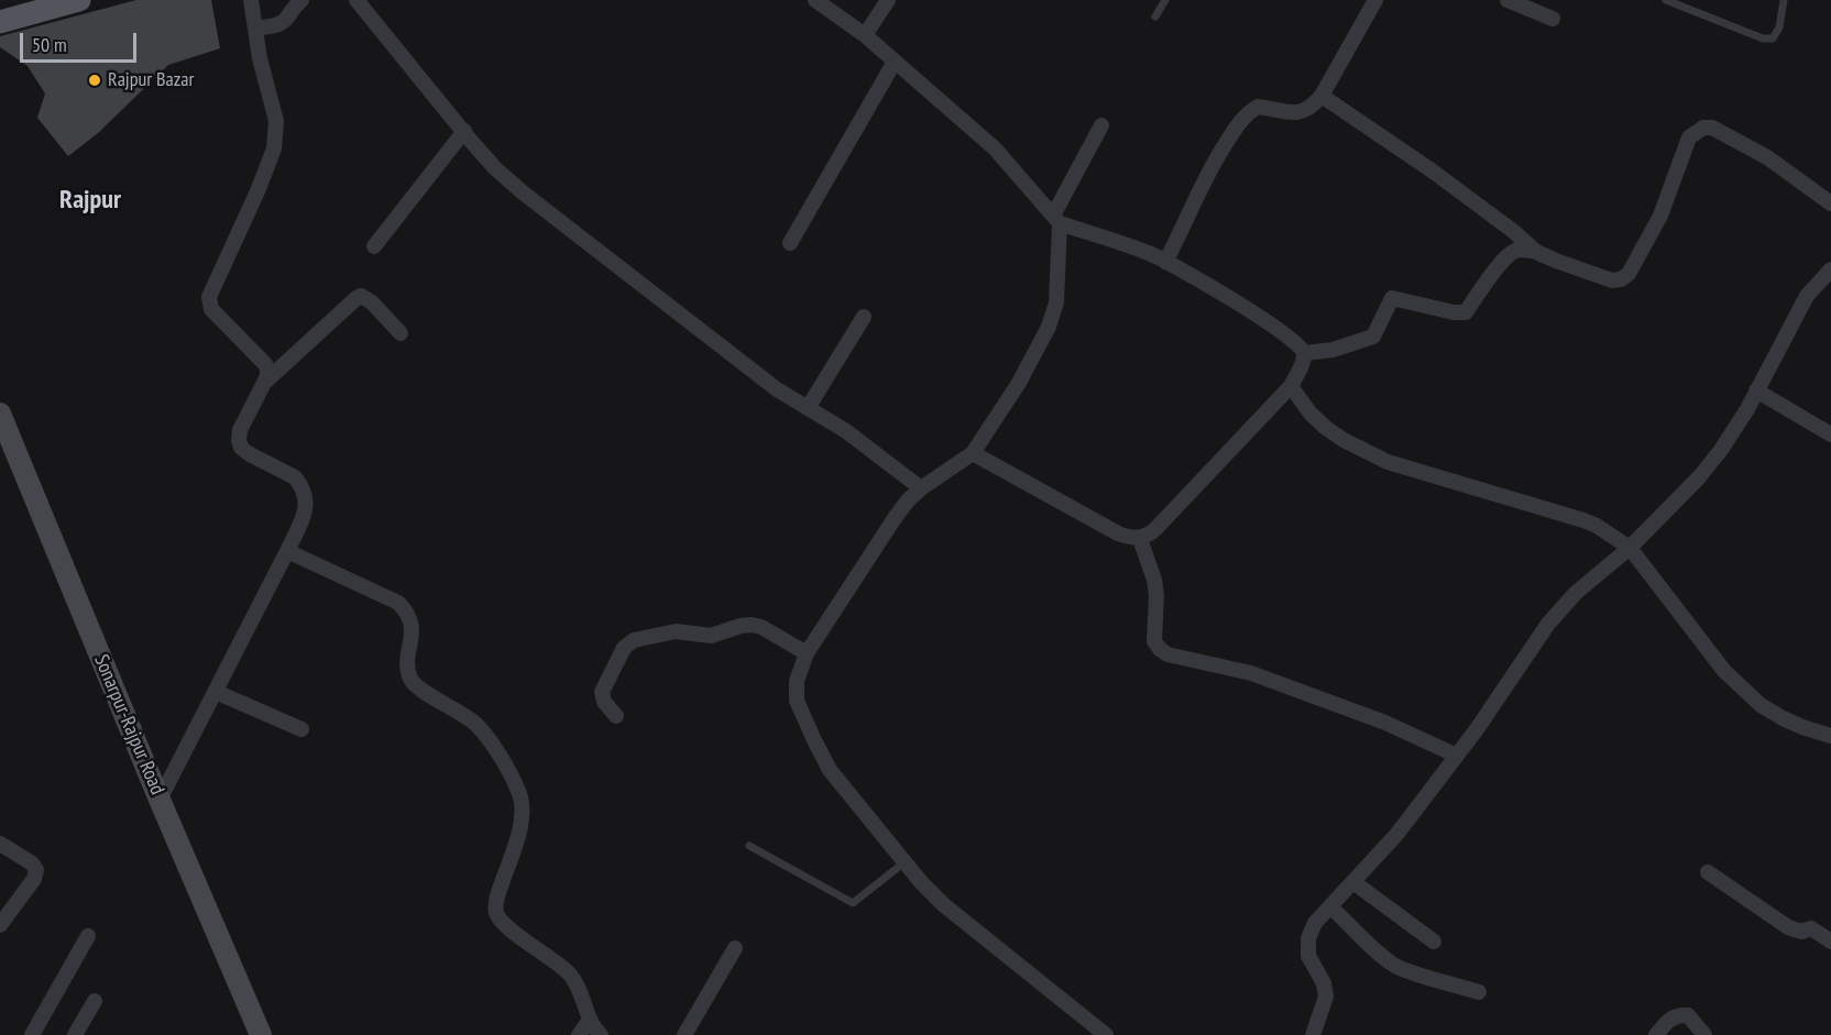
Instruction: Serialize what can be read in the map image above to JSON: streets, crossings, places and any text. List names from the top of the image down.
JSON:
{
  "streets": {
    "main road": ["Sonarpur-Rajpur Road"]
  },
  "districts": ["Rajpur"],
  "places": ["Rajpur Bazar"],
  "scale_bar": "50 m"
}
